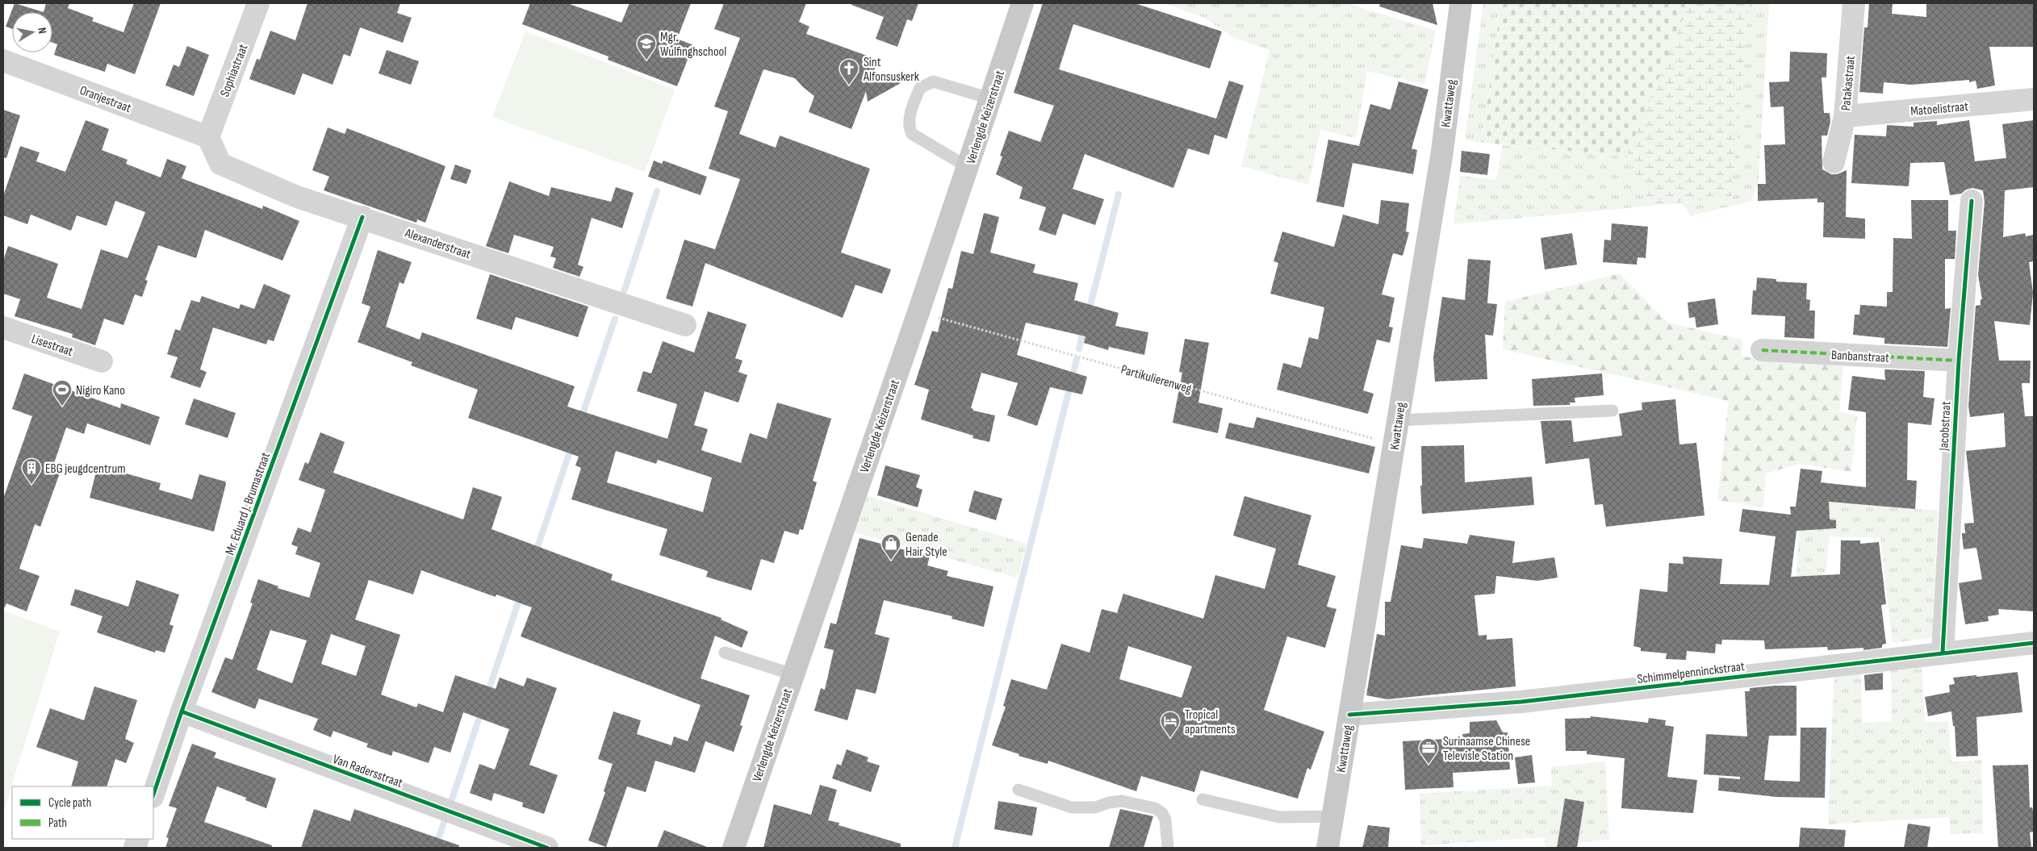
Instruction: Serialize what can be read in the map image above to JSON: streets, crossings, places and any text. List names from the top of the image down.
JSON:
{
  "streets": {
    "main road": ["Kwattaweg", "Verlengde Keizerstraat"],
    "street": [
      "Sophiastraat",
      "Patakastraat",
      "Oranjestraat",
      "Matoelistraat",
      "Alexanderstraat",
      "Lisestraat",
      "Banbanstraat",
      "Jacobstraat",
      "Mr. Eduard J. Brumastraat",
      "Schimmelpenninckstraat",
      "Van Radersstraat"
    ],
    "path": ["Partikulierenweg"]
  },
  "crossings": [
    ["Sophiastraat", "Oranjestraat"],
    ["Sophiastraat", "Alexanderstraat"],
    ["Patakastraat", "Matoelistraat"],
    ["Oranjestraat", "Alexanderstraat"],
    ["Kwattaweg", "Partikulierenweg"],
    ["Kwattaweg", "Schimmelpenninckstraat"],
    ["Verlengde Keizerstraat", "Partikulierenweg"],
    ["Alexanderstraat", "Mr. Eduard J. Brumastraat"],
    ["Banbanstraat", "Jacobstraat"],
    ["Jacobstraat", "Schimmelpenninckstraat"],
    ["Mr. Eduard J. Brumastraat", "Van Radersstraat"]
  ],
  "places": {
    "school or university": ["Mgr. Wulfinghschool"],
    "church": ["Sint Alfonsuskerk"],
    "sports": ["Nigiro Kano"],
    "building": ["EBG jeugdcentrum"],
    "shop": ["Genade Hair Style"],
    "hotel": ["Tropical apartments"],
    "office": ["Surinaamse Chinese Televisle Station"]
  },
  "legend": ["Cycle path", "Path"],
  "north": "right"
}
